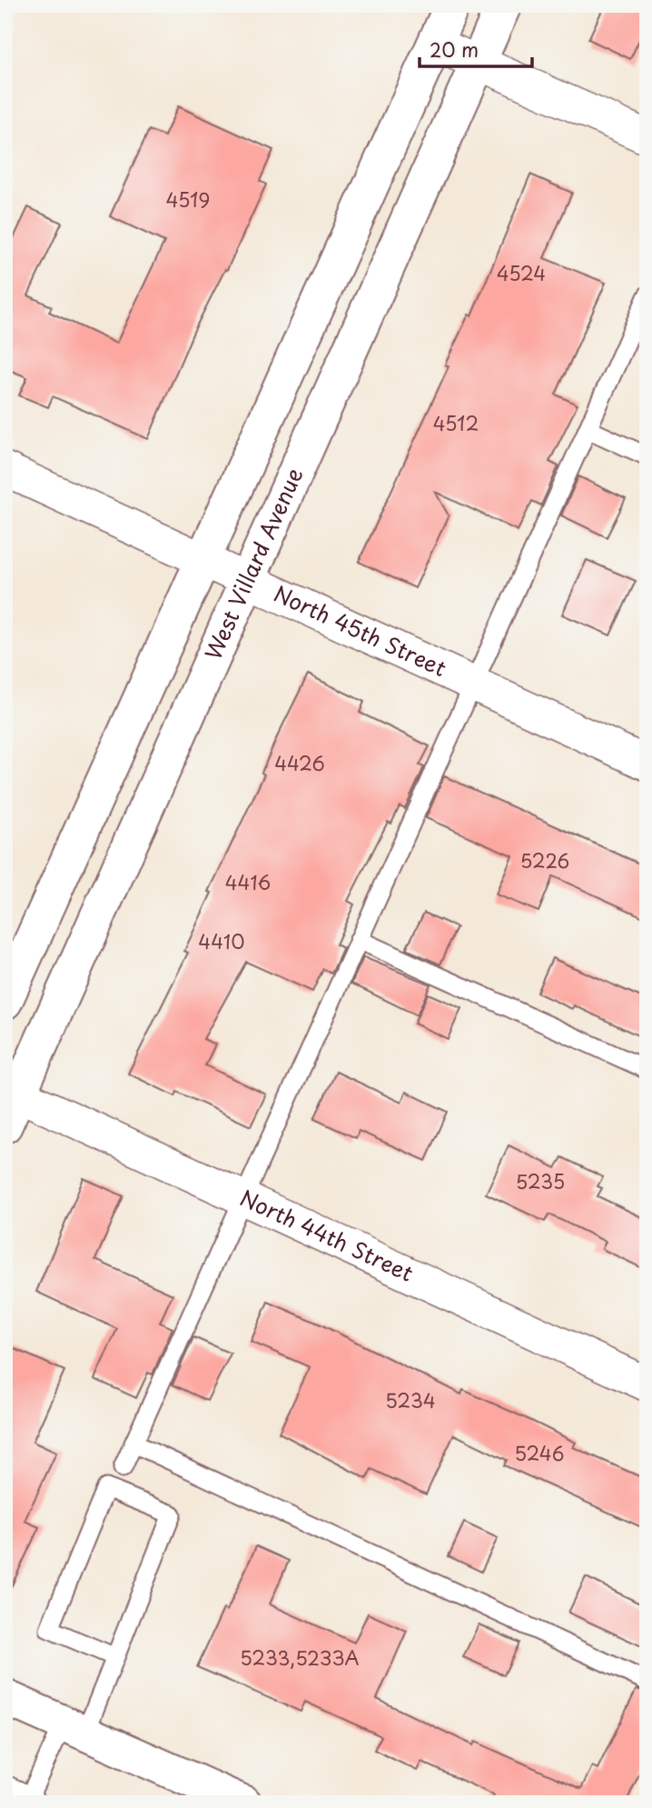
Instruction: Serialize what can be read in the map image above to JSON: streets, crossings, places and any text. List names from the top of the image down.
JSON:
{
  "streets": {
    "street": ["West Villard Avenue", "North 45th Street", "North 44th Street"]
  },
  "crossings": [
    ["West Villard Avenue", "North 45th Street"],
    ["West Villard Avenue", "North 44th Street"]
  ],
  "house_numbers": [
    "4519",
    "4524",
    "4512",
    "4426",
    "5226",
    "4416",
    "4410",
    "5235",
    "5234",
    "5246",
    "5233,5233A"
  ],
  "scale_bar": "20 m"
}
